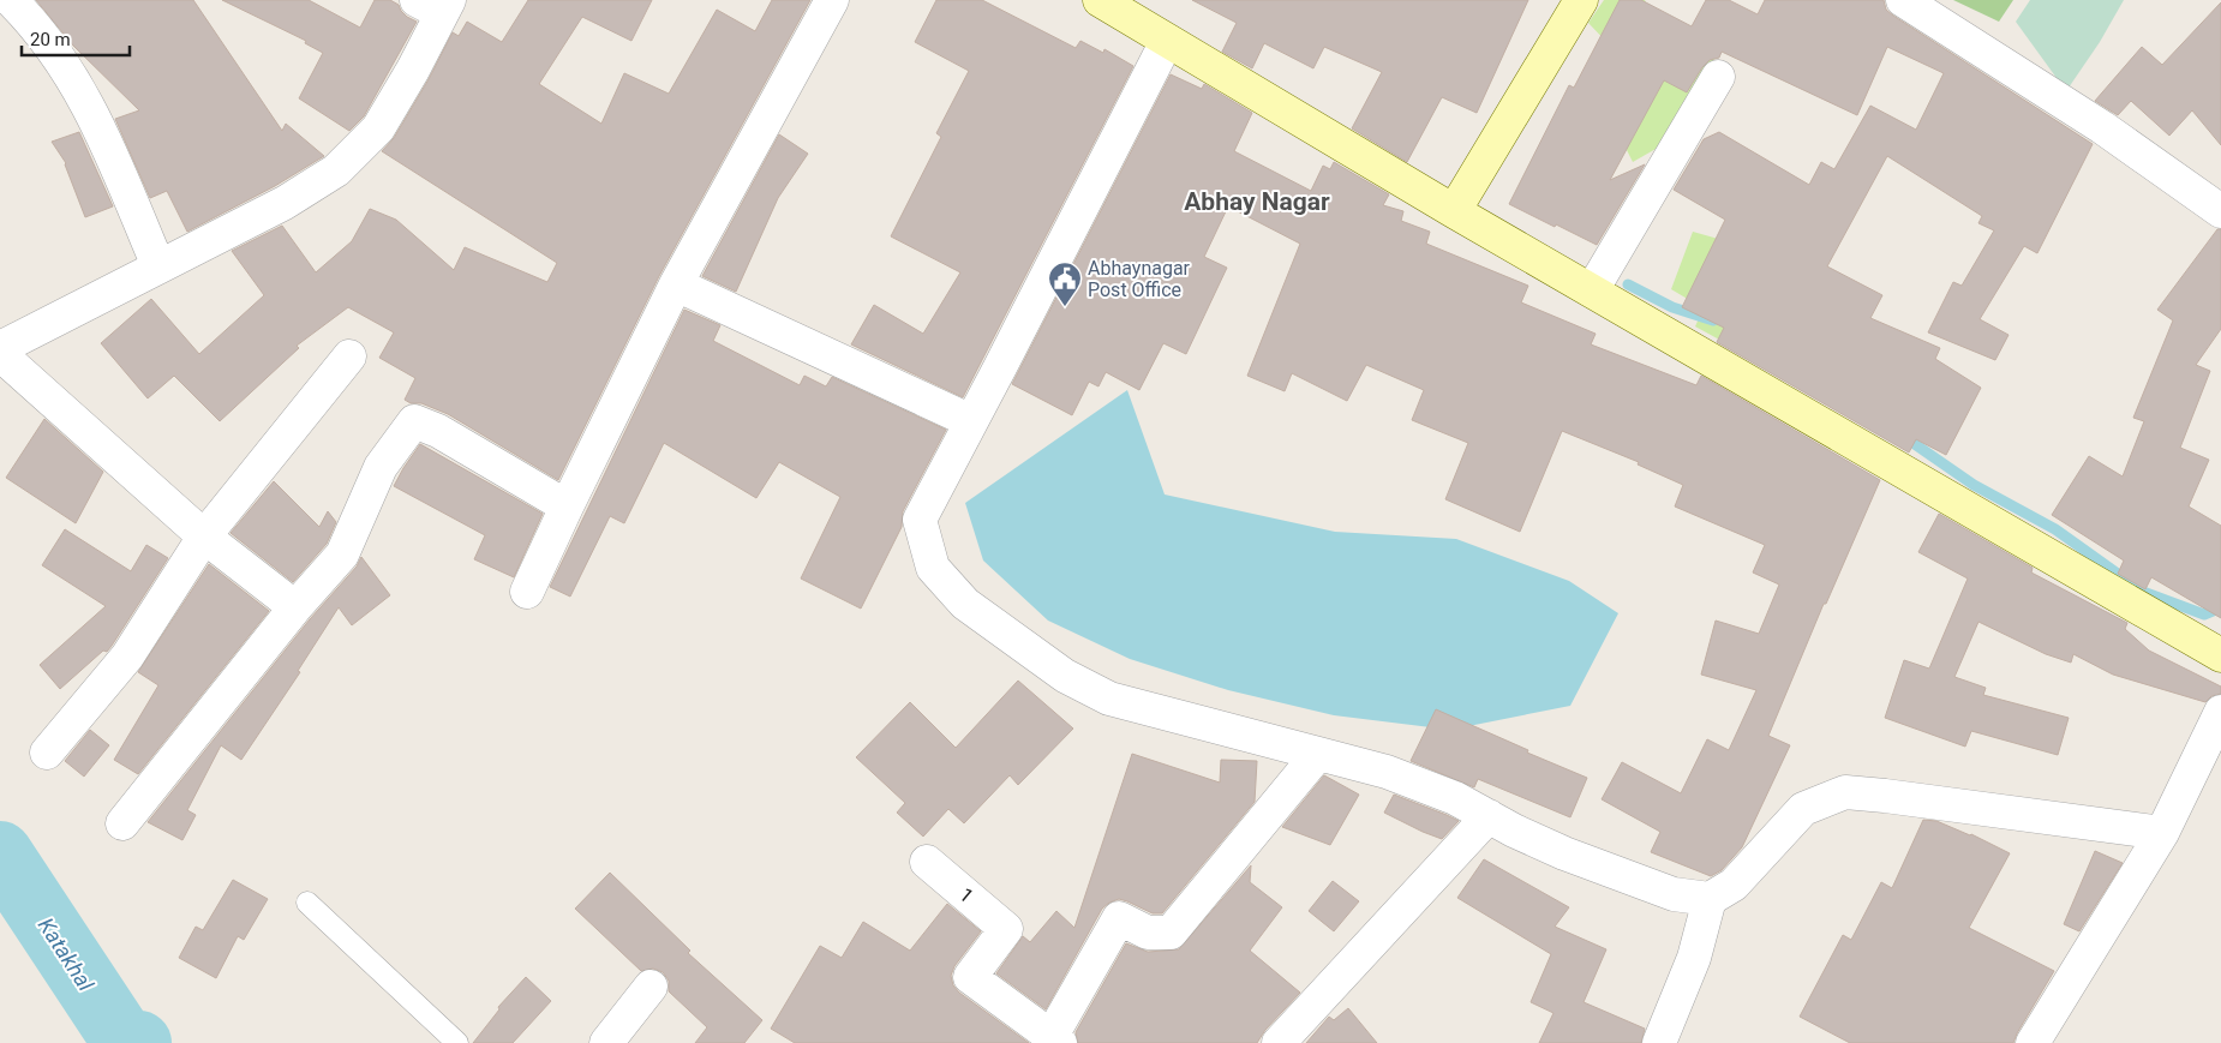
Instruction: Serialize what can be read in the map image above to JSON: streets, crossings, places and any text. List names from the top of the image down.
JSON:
{
  "streets": {
    "street": ["1"]
  },
  "districts": ["Abhay Nagar"],
  "water": ["Katakhal"],
  "places": {
    "public building": ["Abhaynagar Post Office"]
  },
  "scale_bar": "20 m"
}
